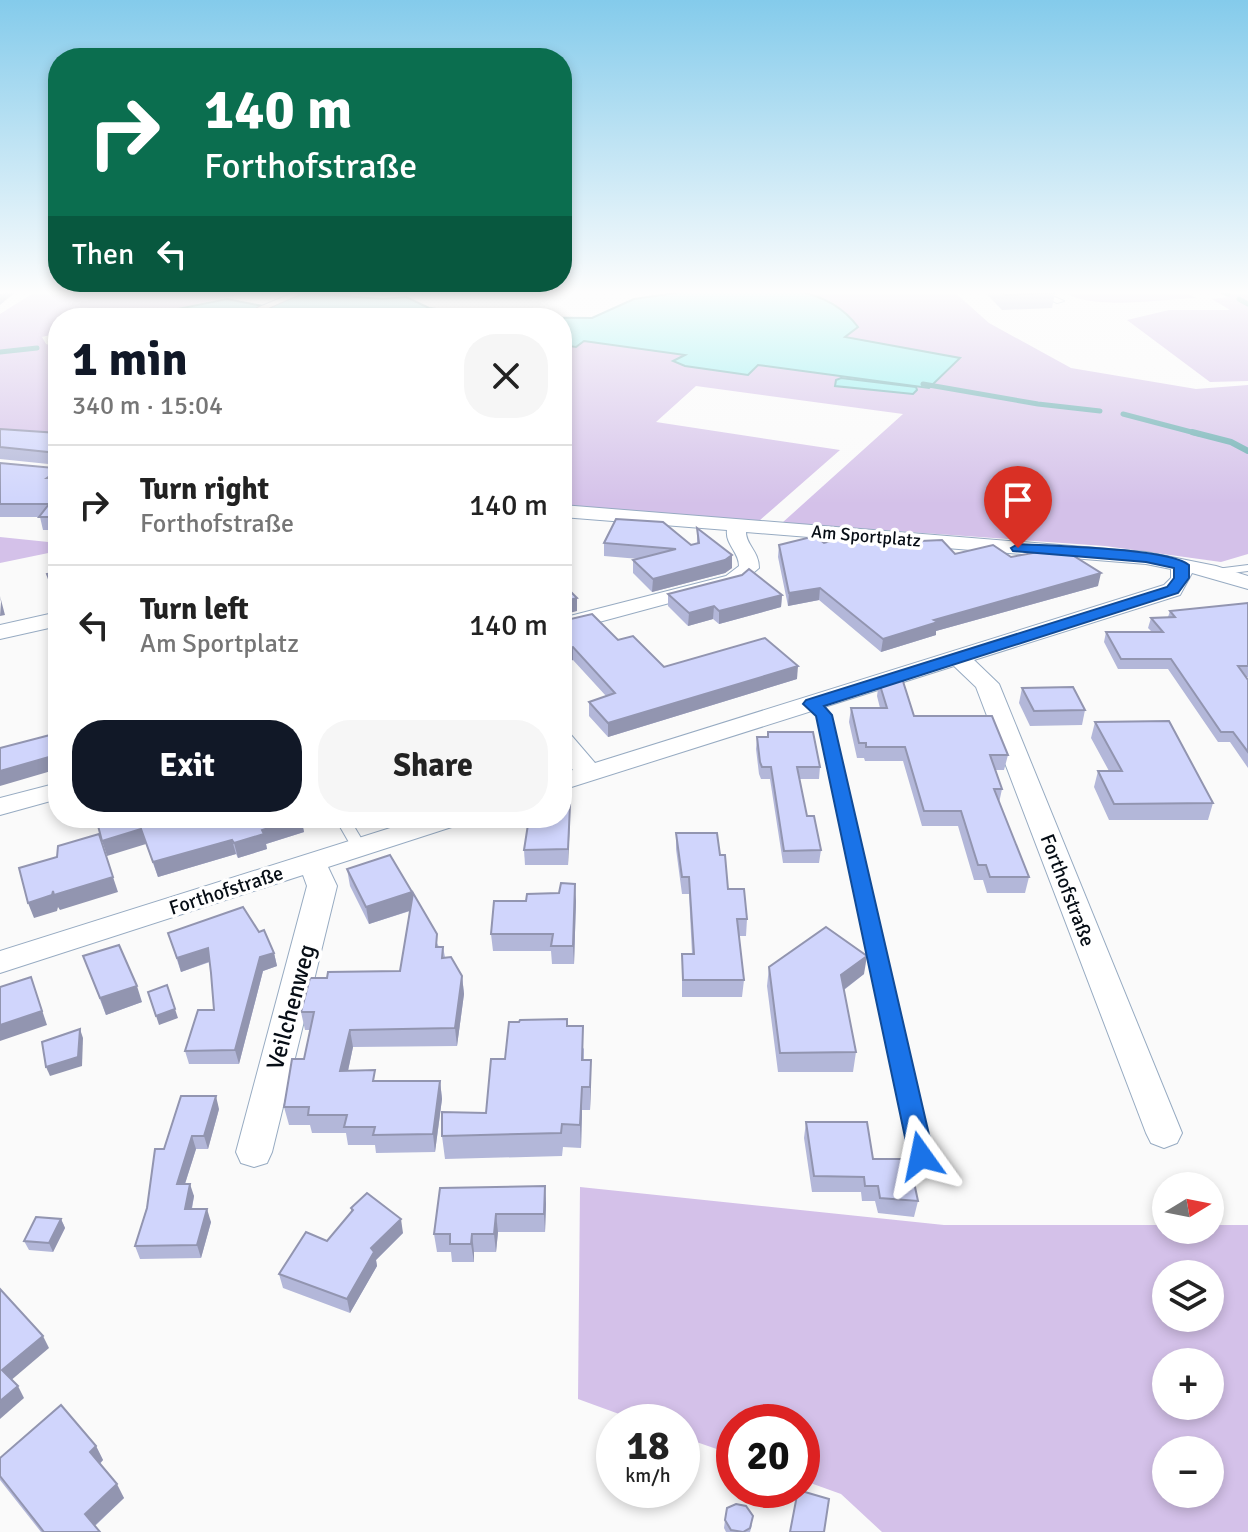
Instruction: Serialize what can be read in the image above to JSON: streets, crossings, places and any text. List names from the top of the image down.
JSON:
{
  "streets": {
    "street": ["Am Sportplatz", "Forthofstraße", "Veilchenweg"]
  },
  "crossings": [
    ["Forthofstraße", "Veilchenweg"]
  ],
  "north": "right",
  "page": {
    "turn": ["140 m", "Forthofstraße"],
    "then": "Then",
    "heading": ["1 min", "340 m · 15:04"],
    "list": [
      {
        "name": "Turn right",
        "note": "Forthofstraße",
        "value": "140 m"
      },
      {
        "name": "Turn left",
        "note": "Am Sportplatz",
        "value": "140 m"
      }
    ],
    "buttons": ["Exit", "Share"],
    "map_buttons": ["+", "−"],
    "speed": "18 km/h",
    "limit": "20"
  }
}
